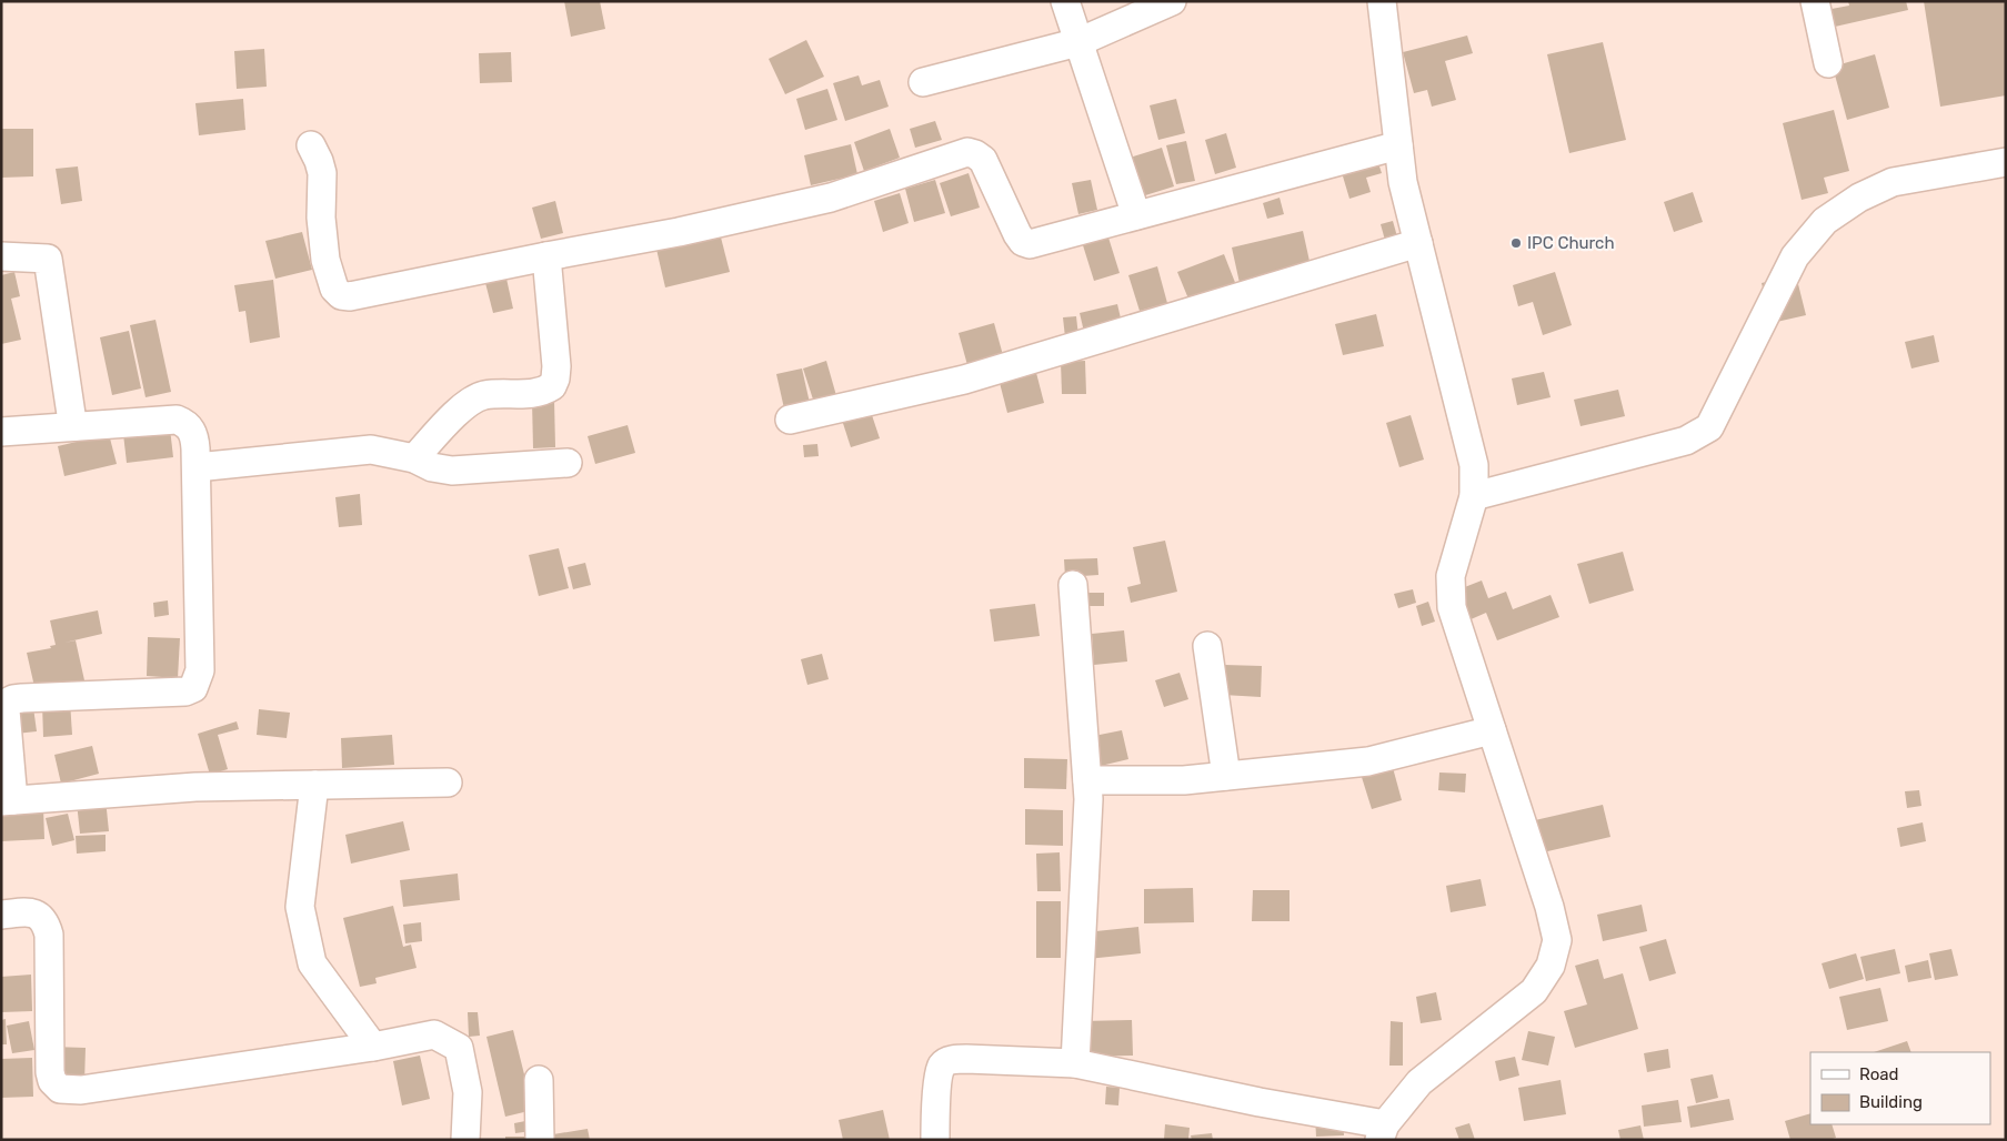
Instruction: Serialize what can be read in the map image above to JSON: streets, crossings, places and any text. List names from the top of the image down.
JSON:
{
  "places": ["IPC Church"],
  "legend": ["Road", "Building"]
}
